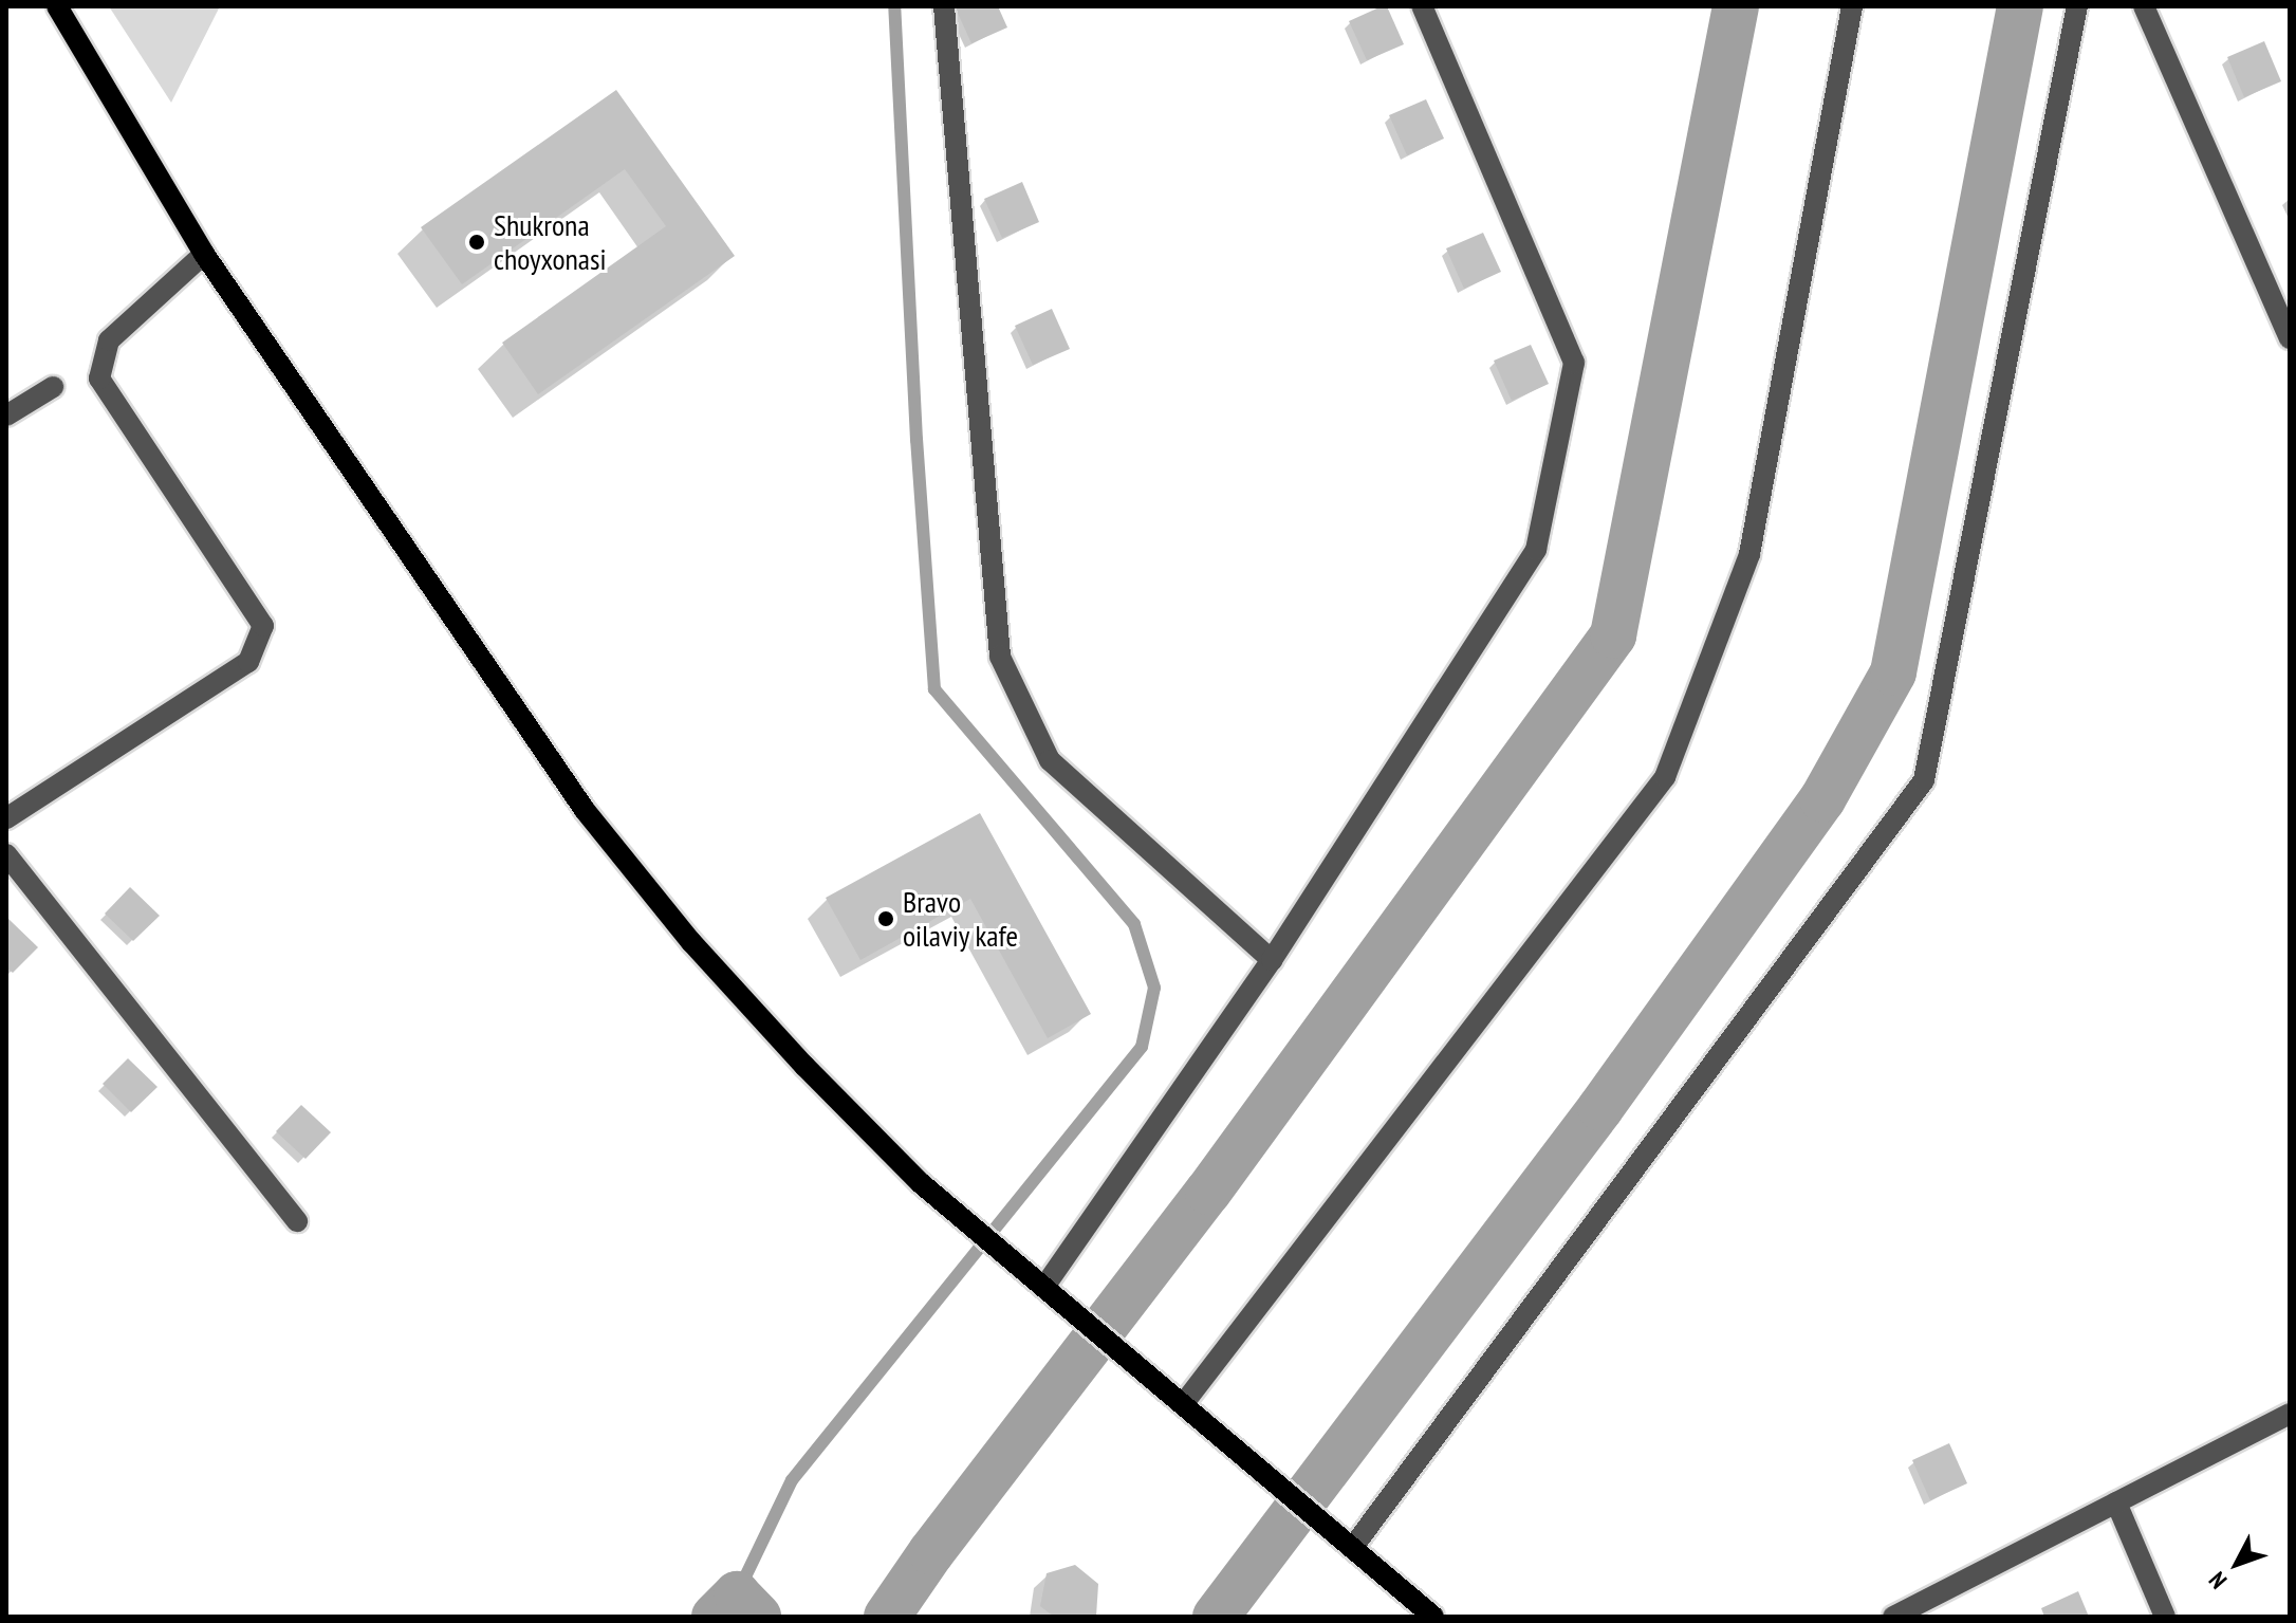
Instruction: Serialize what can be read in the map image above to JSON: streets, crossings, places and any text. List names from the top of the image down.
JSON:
{
  "places": ["Shukrona choyxonasi", "Bravo oilaviy kafe"],
  "north": "bottom left"
}
